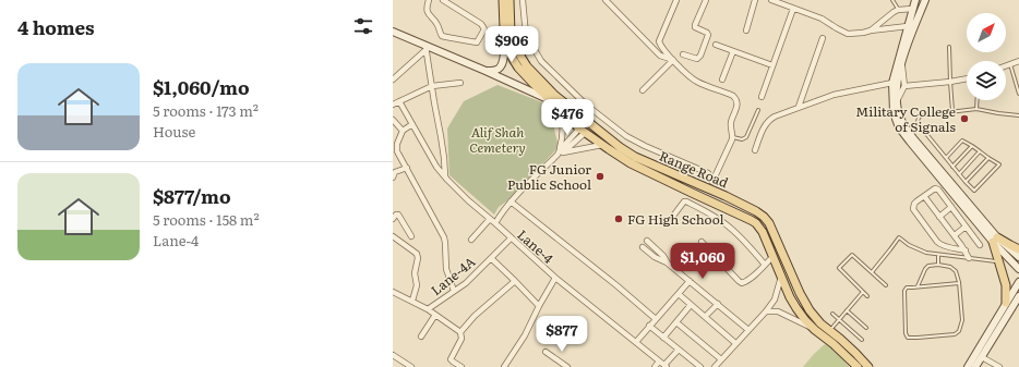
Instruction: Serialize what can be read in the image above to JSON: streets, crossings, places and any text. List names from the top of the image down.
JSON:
{
  "streets": {
    "main road": ["Range Road"],
    "street": ["Lane-4", "Lane-4A"]
  },
  "crossings": [
    ["Lane-4", "Lane-4A"]
  ],
  "parks": ["Alif Shah Cemetery"],
  "places": ["Military College of Signals", "FG Junior Public School", "FG High School"],
  "north": "top right",
  "page": {
    "heading": "4 homes",
    "price": [
      "$906",
      "$476",
      "$1,060",
      "$877"
    ],
    "list": [
      {
        "name": "$1,060/mo",
        "note": "5 rooms · 173 m² · House"
      },
      {
        "name": "$877/mo",
        "note": "5 rooms · 158 m² · Lane-4"
      }
    ]
  }
}
